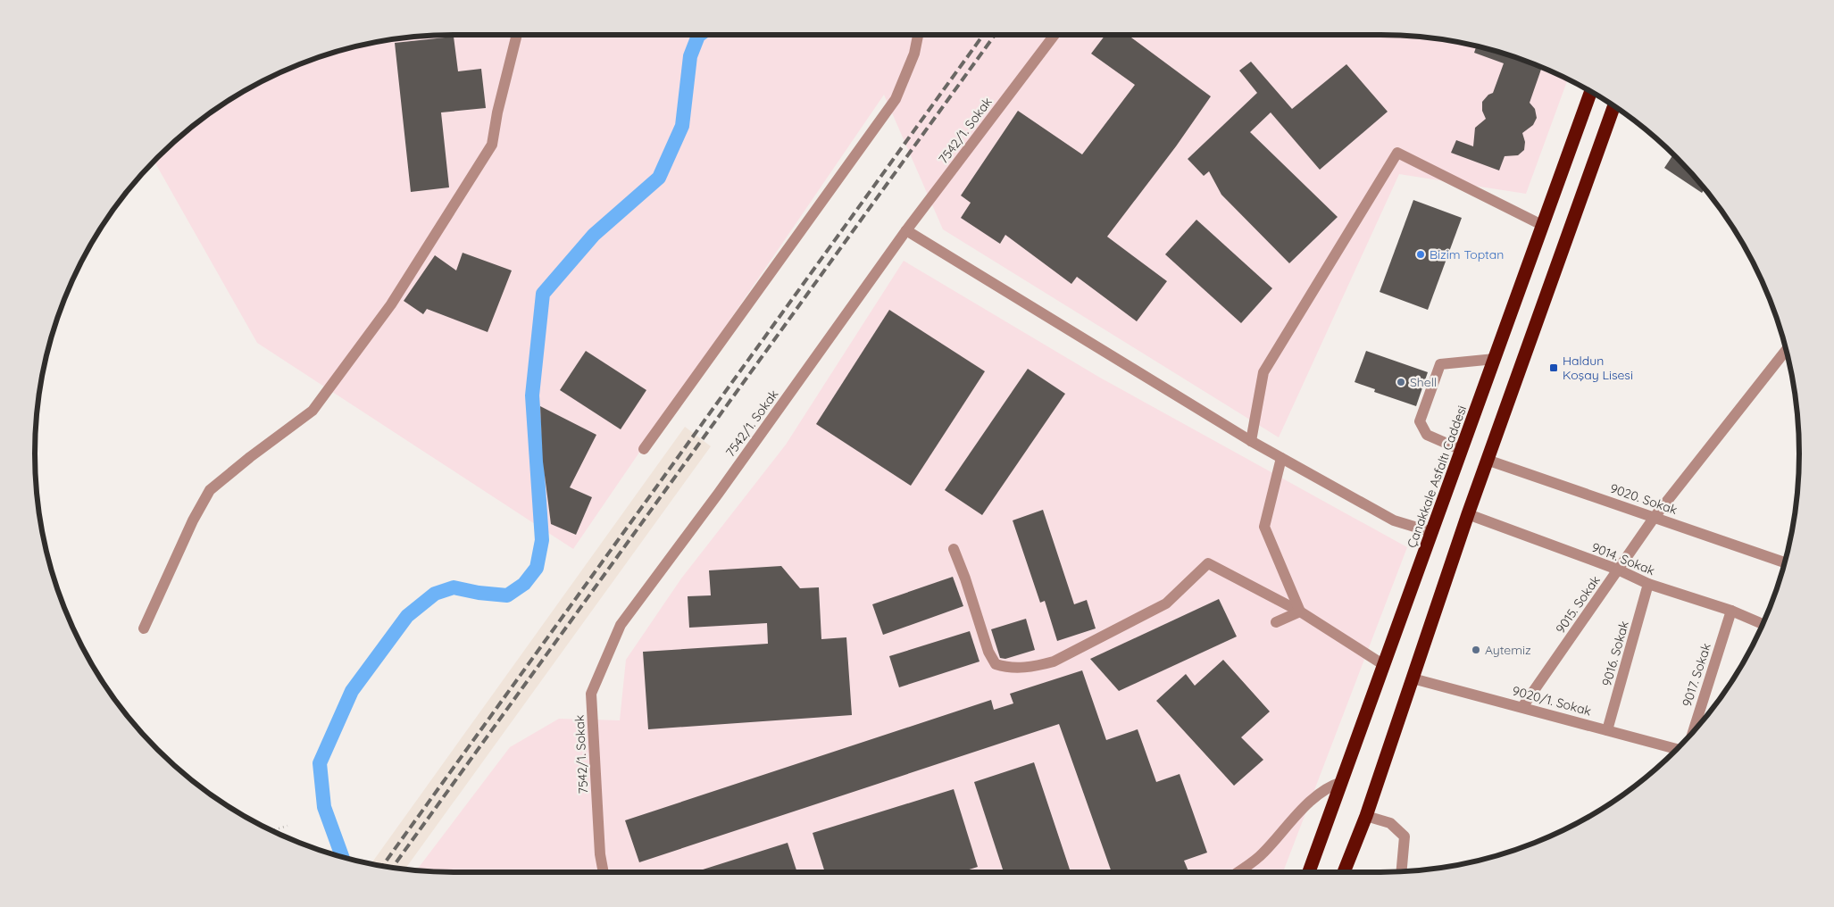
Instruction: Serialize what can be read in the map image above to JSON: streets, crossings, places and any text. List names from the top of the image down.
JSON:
{
  "streets": {
    "highway": ["Çanakkale Asfaltı Caddesi"],
    "street": [
      "7542/1. Sokak",
      "9020. Sokak",
      "9014. Sokak",
      "9015. Sokak",
      "9016. Sokak",
      "9017. Sokak",
      "9020/1. Sokak"
    ]
  },
  "crossings": [
    ["9020. Sokak", "9015. Sokak"],
    ["9014. Sokak", "9015. Sokak"],
    ["9014. Sokak", "9016. Sokak"],
    ["9014. Sokak", "9017. Sokak"],
    ["9015. Sokak", "9020/1. Sokak"],
    ["9016. Sokak", "9020/1. Sokak"]
  ],
  "places": {
    "other": ["Bizim Toptan", "Shell", "Aytemiz"],
    "transit": ["Haldun Koşay Lisesi"]
  }
}
